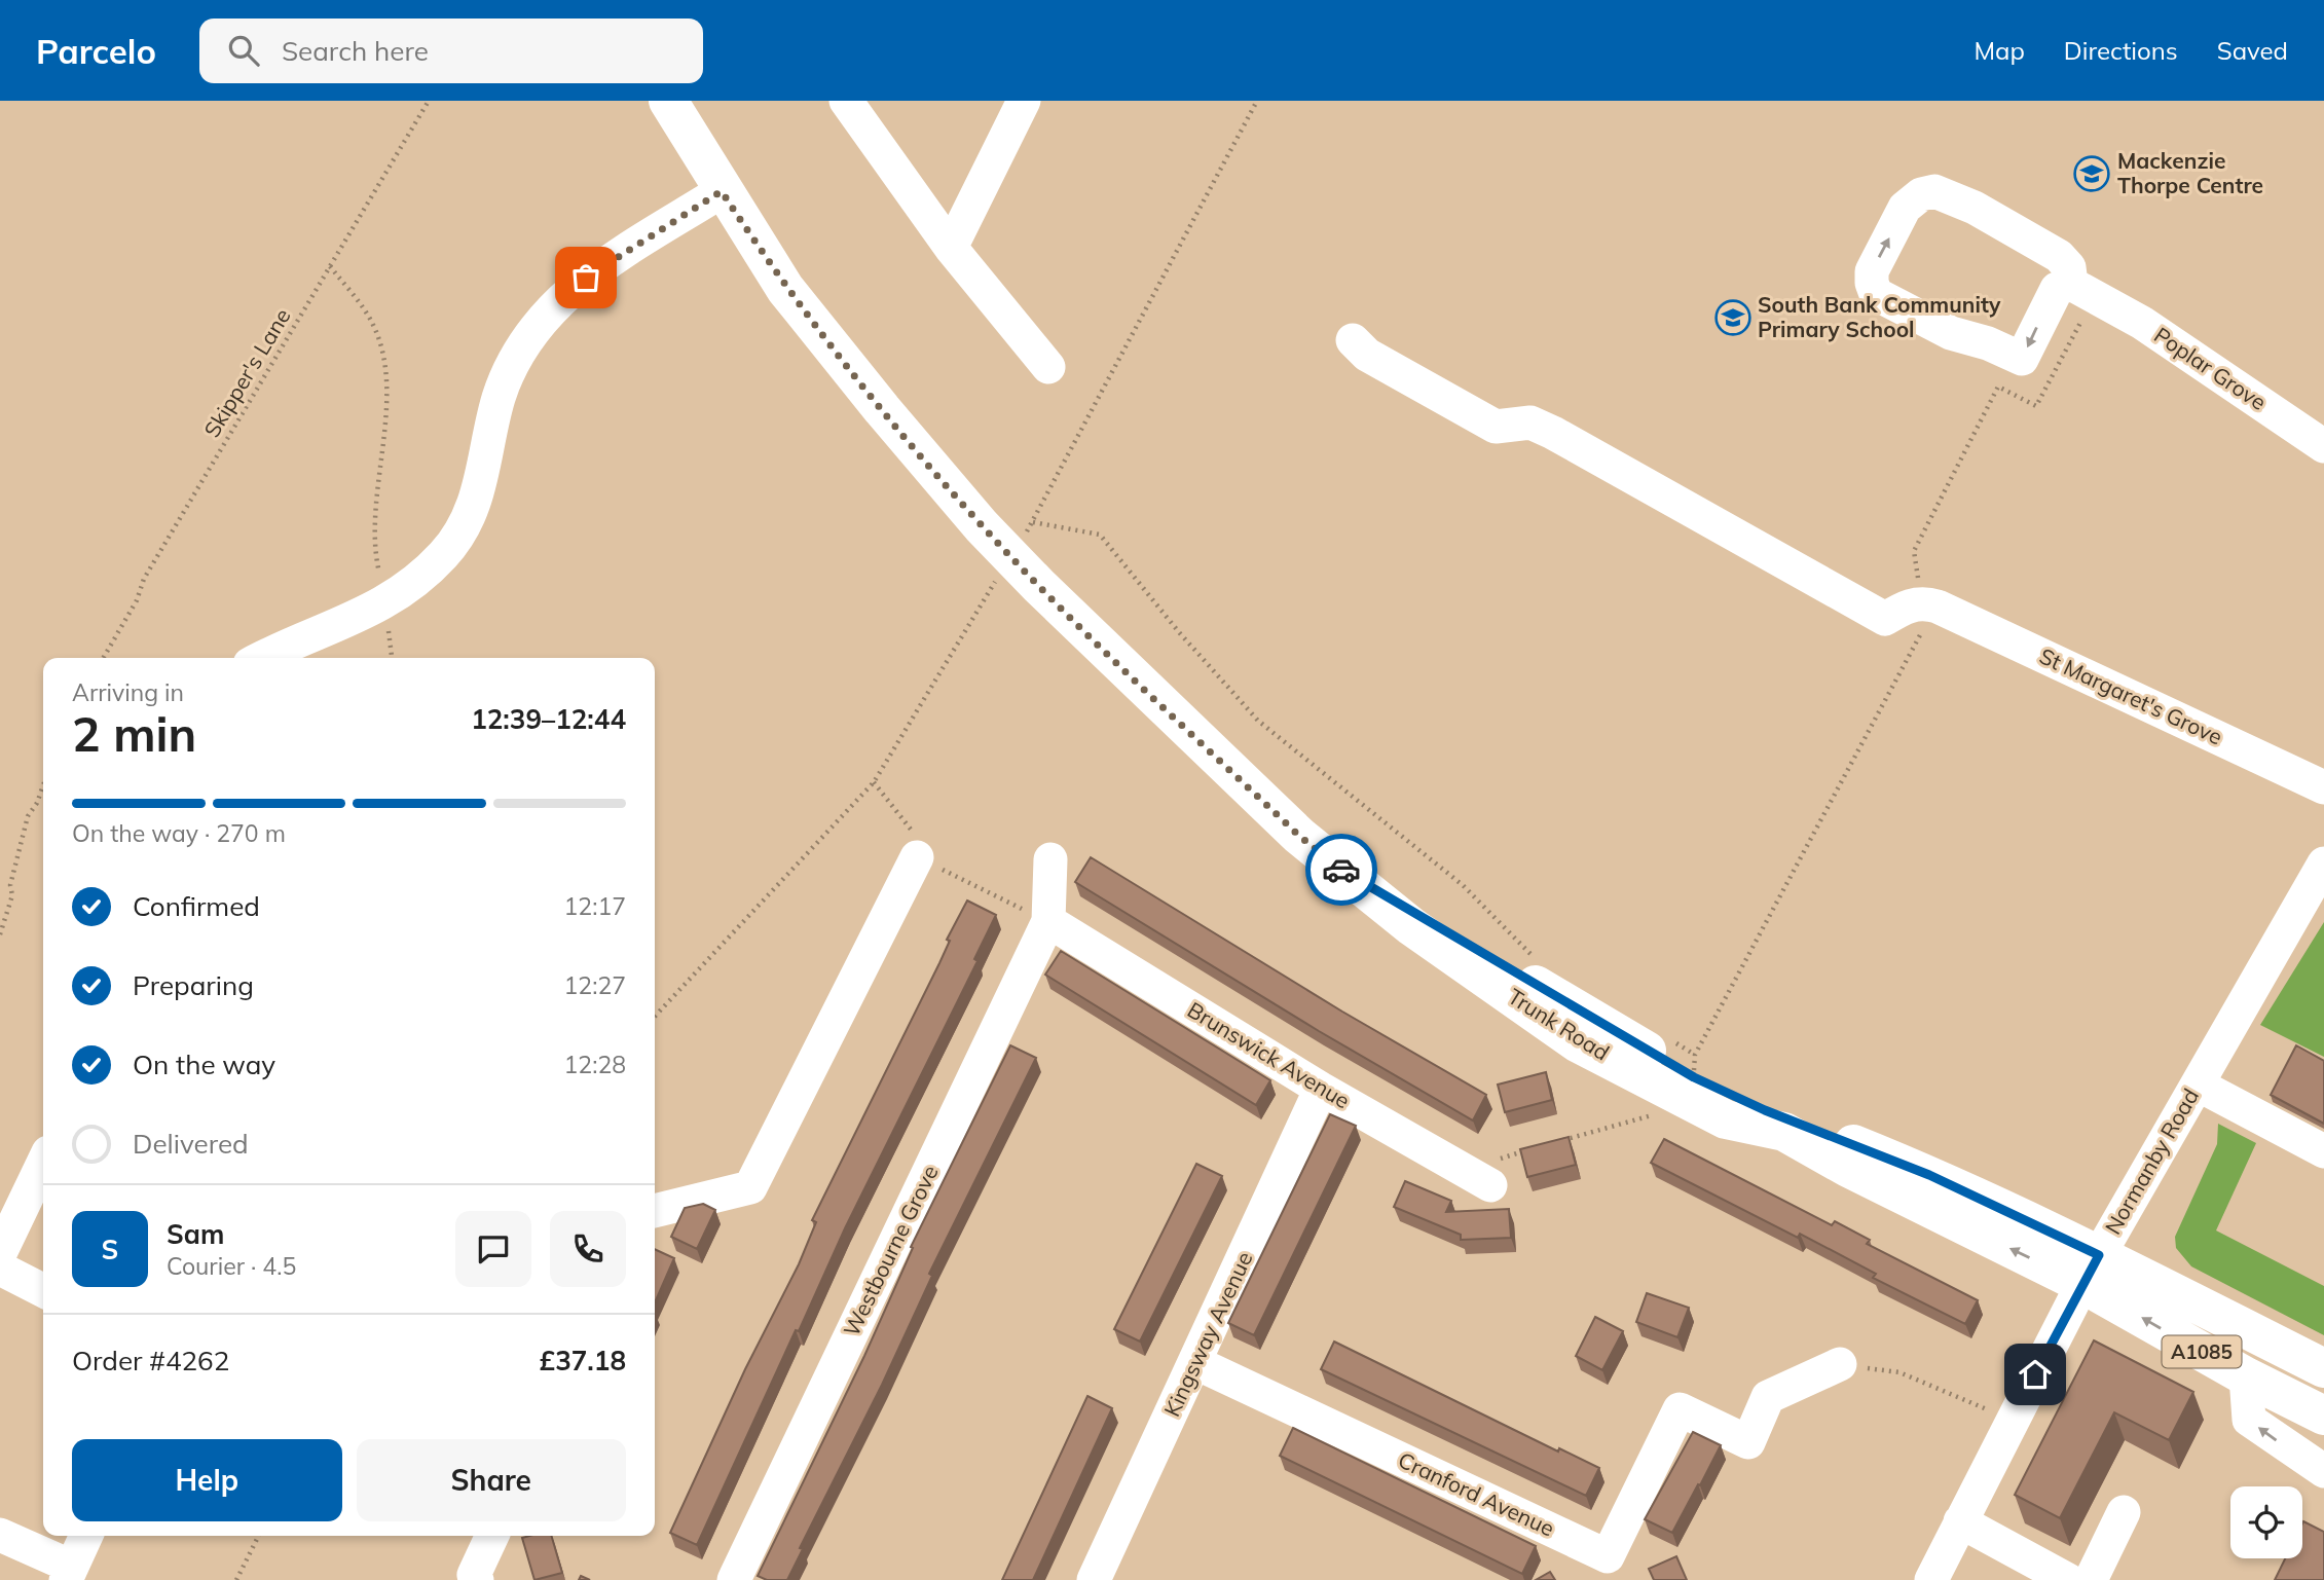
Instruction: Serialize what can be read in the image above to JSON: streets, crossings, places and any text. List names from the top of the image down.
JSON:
{
  "streets": {
    "main road": ["Trunk Road", "A1085"],
    "street": [
      "Poplar Grove",
      "St Margaret's Grove",
      "Brunswick Avenue",
      "Normanby Road",
      "Westbourne Grove",
      "Kingsway Avenue",
      "Cranford Avenue"
    ],
    "path": ["Skipper's Lane"]
  },
  "crossings": [
    ["Trunk Road", "Normanby Road"],
    ["Trunk Road", "A1085"],
    ["Brunswick Avenue", "Westbourne Grove"],
    ["Brunswick Avenue", "Kingsway Avenue"],
    ["Normanby Road", "A1085"],
    ["Kingsway Avenue", "Cranford Avenue"]
  ],
  "places": {
    "school or university": ["Mackenzie Thorpe Centre", "South Bank Community Primary School"]
  },
  "page": {
    "header": "Parcelo",
    "search": "Search here",
    "nav": ["Map", "Directions", "Saved"],
    "heading": ["2 min", "Arriving in", "12:39–12:44"],
    "panel": [
      "Sam",
      "Courier · 4.5",
      "Order #4262",
      "£37.18"
    ],
    "bar": "On the way · 270 m",
    "list": [
      ["Confirmed", "12:17"],
      ["Preparing", "12:27"],
      ["On the way", "12:28"],
      "Delivered"
    ],
    "round": "S",
    "buttons": ["Help", "Share"]
  }
}
